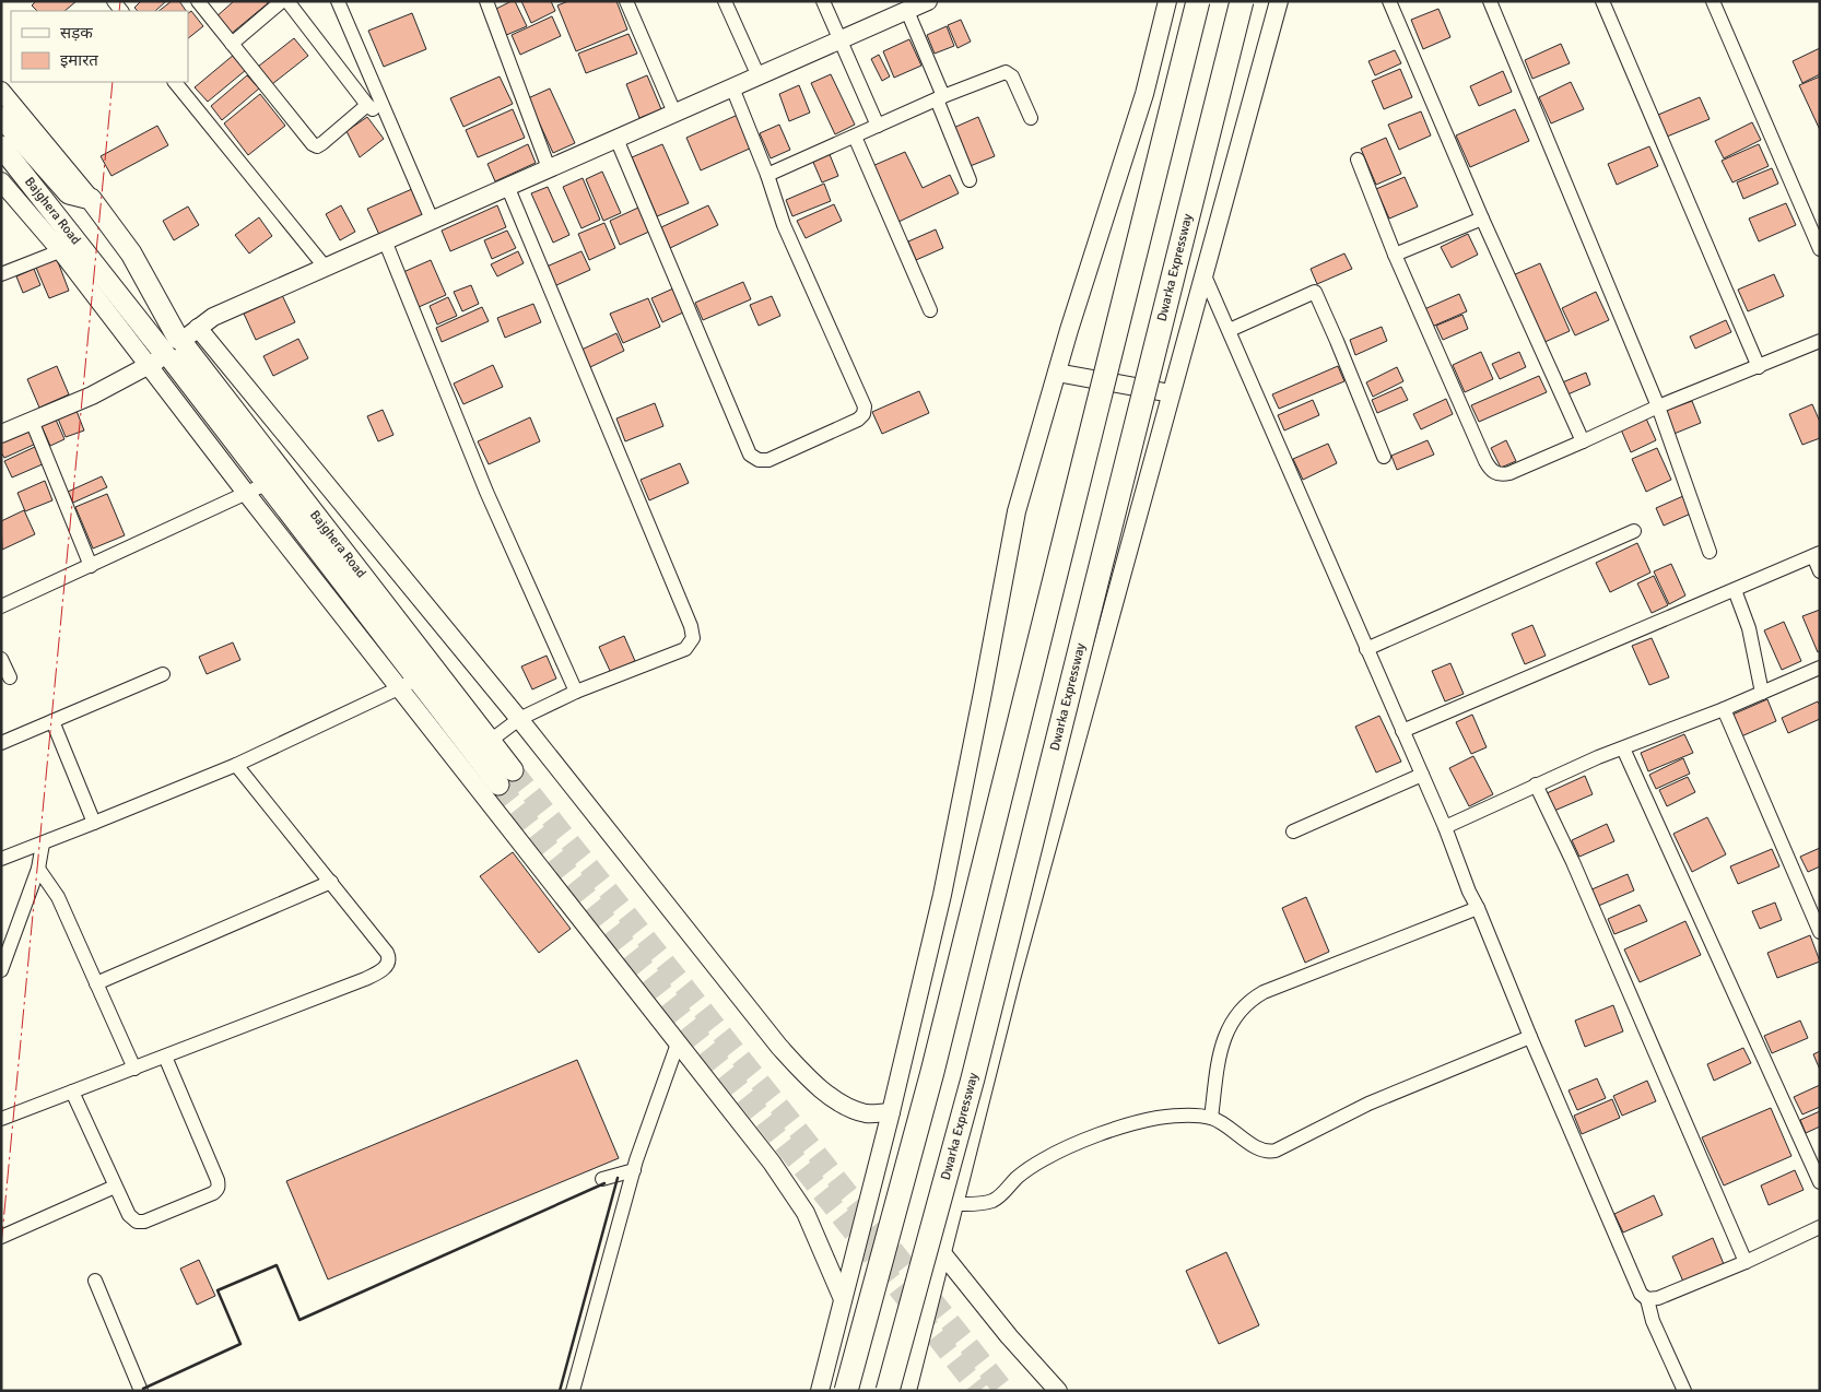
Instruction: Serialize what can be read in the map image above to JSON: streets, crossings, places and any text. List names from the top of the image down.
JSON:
{
  "streets": {
    "highway": ["Dwarka Expressway"],
    "main road": ["Bajghera Road"]
  },
  "legend": ["सड़क", "इमारत"]
}
